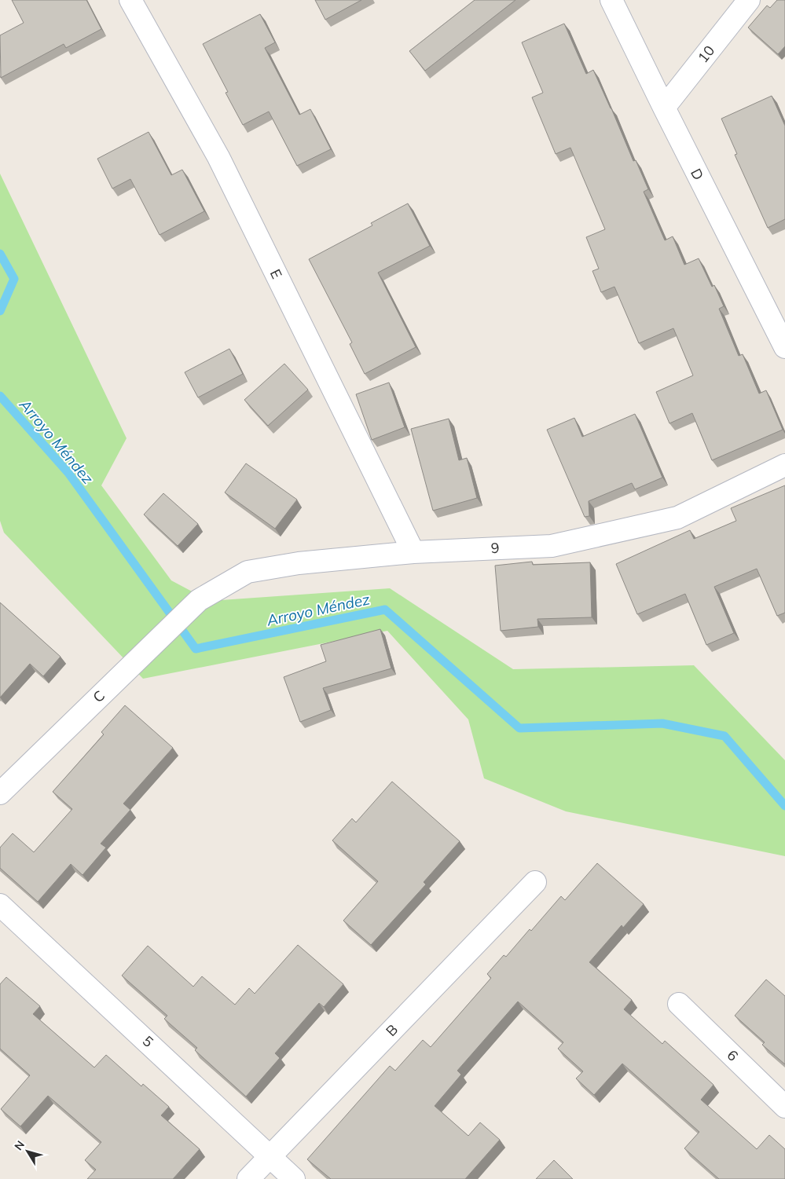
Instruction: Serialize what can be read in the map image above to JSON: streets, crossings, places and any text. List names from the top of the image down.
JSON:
{
  "streets": {
    "street": [
      "10",
      "D",
      "E",
      "9",
      "C",
      "B",
      "5",
      "6"
    ]
  },
  "crossings": [
    ["10", "D"],
    ["E", "9"],
    ["9", "C"],
    ["B", "5"]
  ],
  "water": ["Arroyo Méndez"],
  "north": "top left"
}
